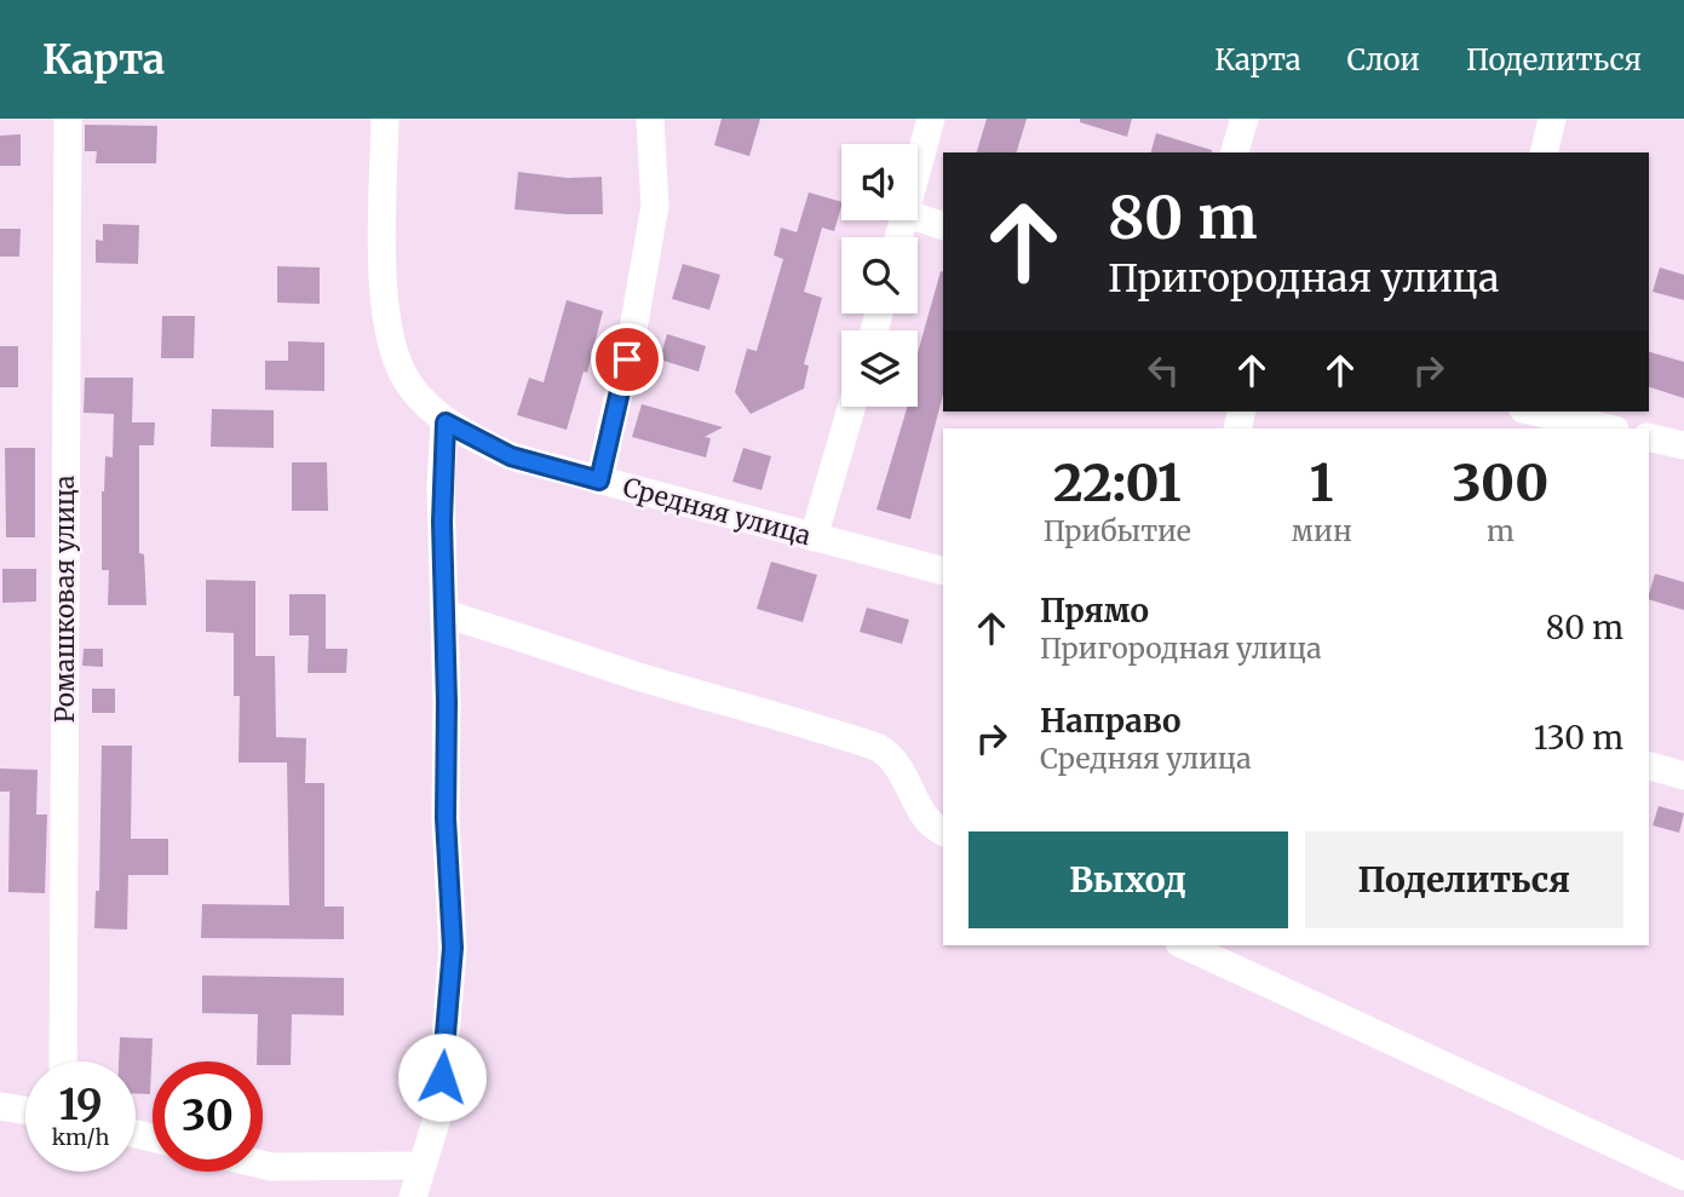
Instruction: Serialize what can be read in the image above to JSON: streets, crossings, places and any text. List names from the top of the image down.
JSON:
{
  "streets": {
    "street": ["Средняя улица", "Ромашковая улица"]
  },
  "page": {
    "header": "Карта",
    "nav": ["Карта", "Слои", "Поделиться"],
    "turn": ["80 m", "Пригородная улица"],
    "eta": [
      "22:01",
      "Прибытие",
      "1",
      "мин",
      "300",
      "m"
    ],
    "list": [
      {
        "name": "Прямо",
        "note": "Пригородная улица",
        "value": "80 m"
      },
      {
        "name": "Направо",
        "note": "Средняя улица",
        "value": "130 m"
      }
    ],
    "buttons": ["Выход", "Поделиться"],
    "speed": "19 km/h",
    "limit": "30"
  }
}
